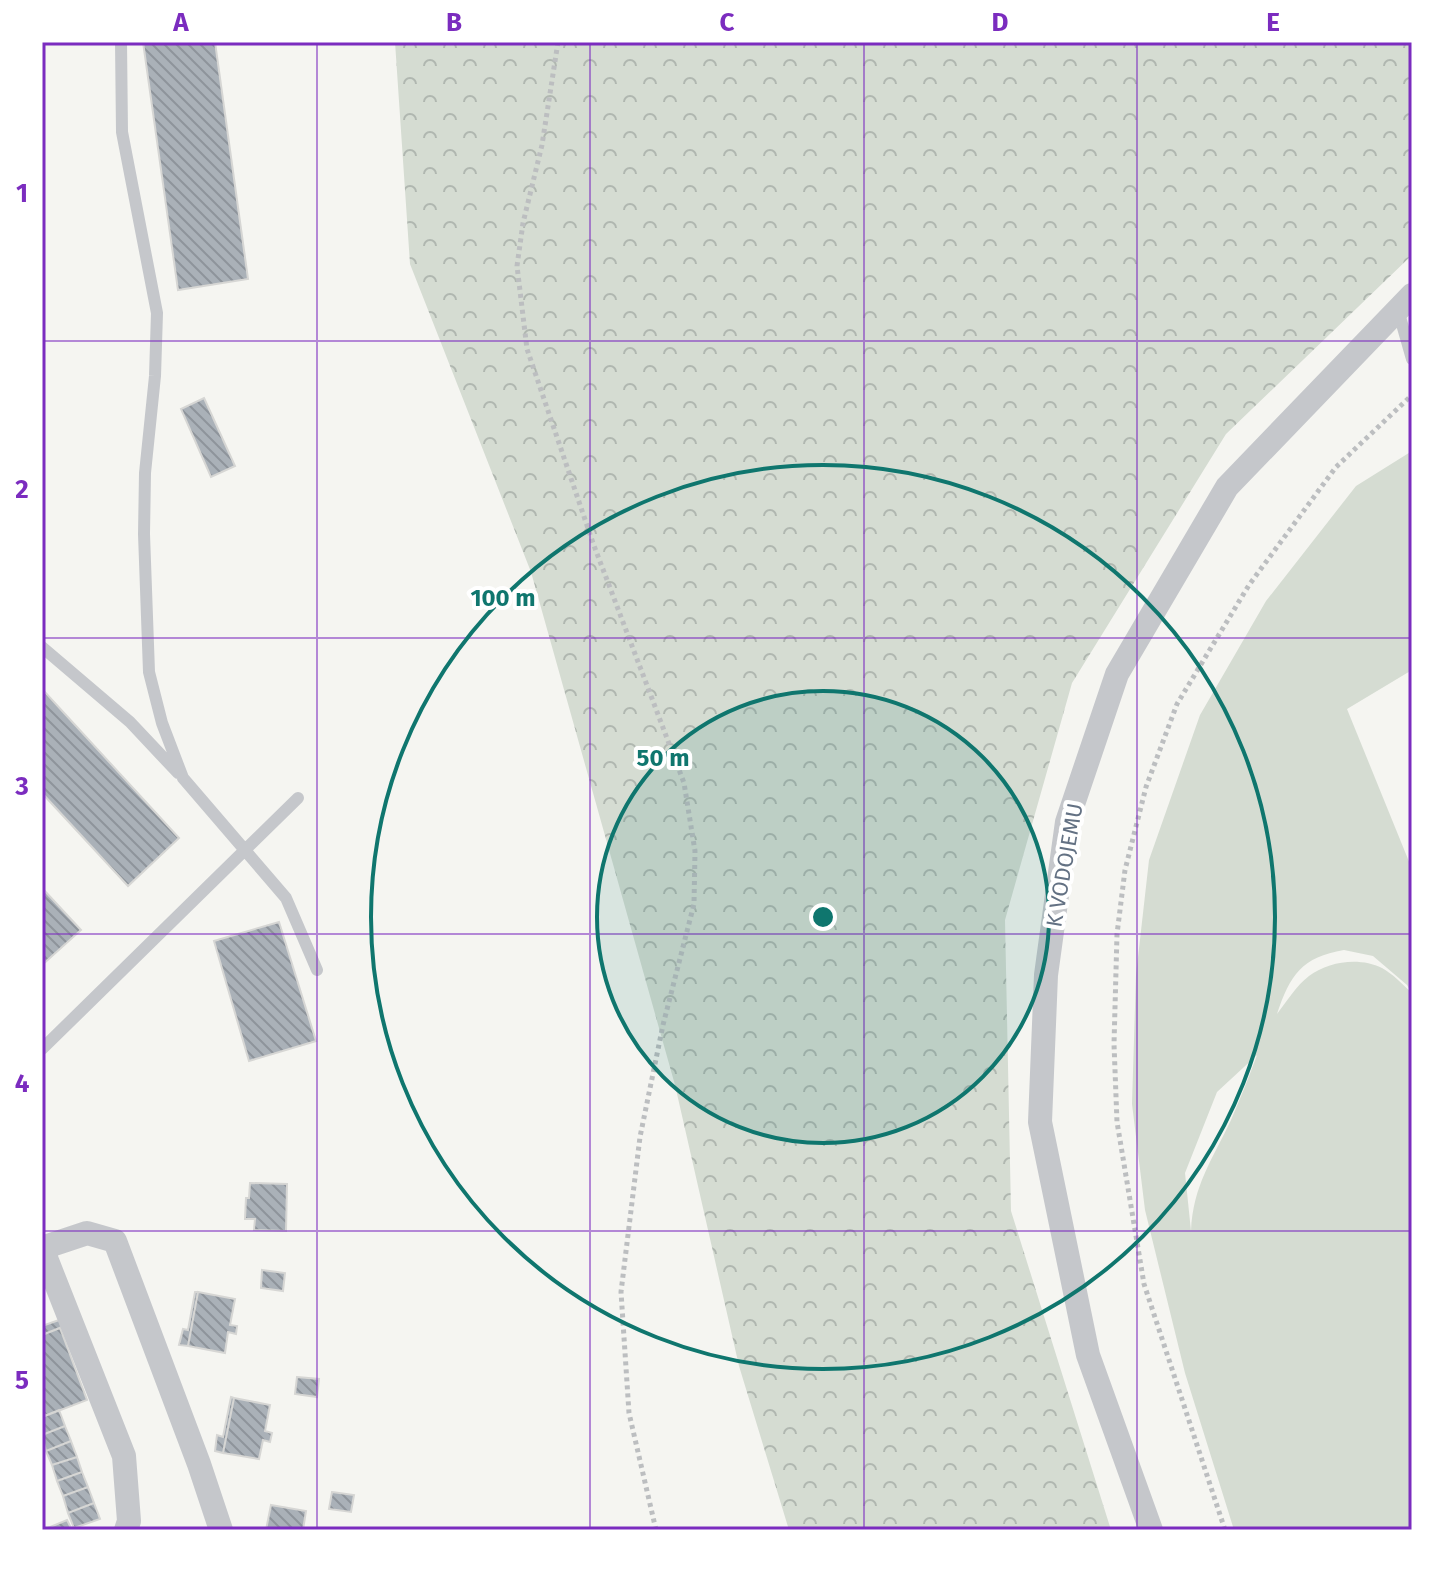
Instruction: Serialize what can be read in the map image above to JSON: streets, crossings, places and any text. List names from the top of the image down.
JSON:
{
  "streets": {
    "street": ["K VODOJEMU"]
  },
  "grid": {
    "columns": [
      "A",
      "B",
      "C",
      "D",
      "E"
    ],
    "rows": [
      "1",
      "2",
      "3",
      "4",
      "5"
    ]
  },
  "rings": ["100 m", "50 m"]
}
